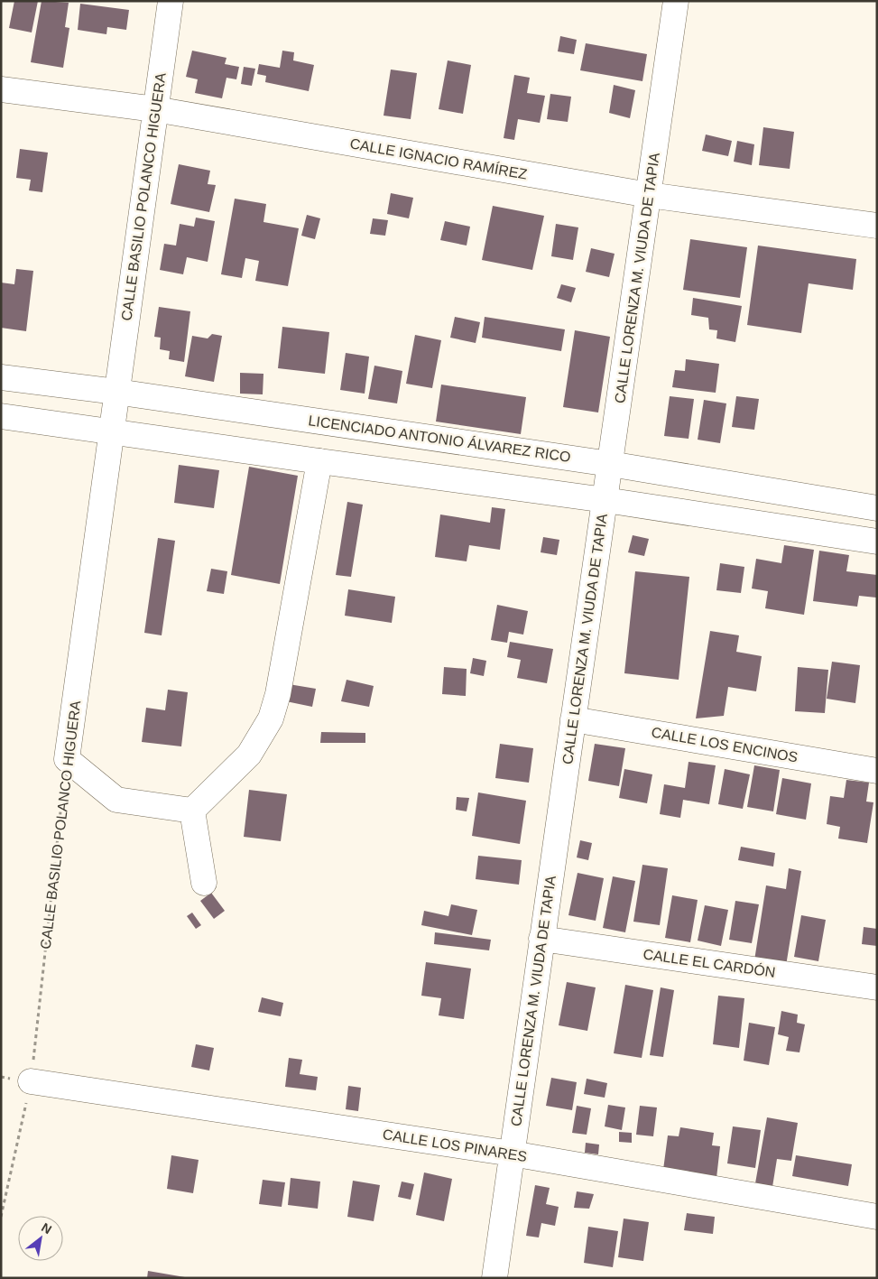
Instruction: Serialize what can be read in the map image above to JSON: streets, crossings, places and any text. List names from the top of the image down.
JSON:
{
  "streets": {
    "street": [
      "CALLE IGNACIO RAMÍREZ",
      "CALLE BASILIO POLANCO HIGUERA",
      "CALLE LORENZA M. VIUDA DE TAPIA",
      "LICENCIADO ANTONIO ÁLVAREZ RICO",
      "CALLE LOS ENCINOS",
      "CALLE EL CARDÓN",
      "CALLE LOS PINARES"
    ]
  },
  "crossings": [
    ["CALLE IGNACIO RAMÍREZ", "CALLE BASILIO POLANCO HIGUERA"],
    ["CALLE IGNACIO RAMÍREZ", "CALLE LORENZA M. VIUDA DE TAPIA"],
    ["CALLE BASILIO POLANCO HIGUERA", "LICENCIADO ANTONIO ÁLVAREZ RICO"],
    ["CALLE BASILIO POLANCO HIGUERA", "CALLE LOS PINARES"],
    ["CALLE LORENZA M. VIUDA DE TAPIA", "LICENCIADO ANTONIO ÁLVAREZ RICO"],
    ["CALLE LORENZA M. VIUDA DE TAPIA", "CALLE LOS ENCINOS"],
    ["CALLE LORENZA M. VIUDA DE TAPIA", "CALLE EL CARDÓN"],
    ["CALLE LORENZA M. VIUDA DE TAPIA", "CALLE LOS PINARES"]
  ],
  "north": "top right"
}
